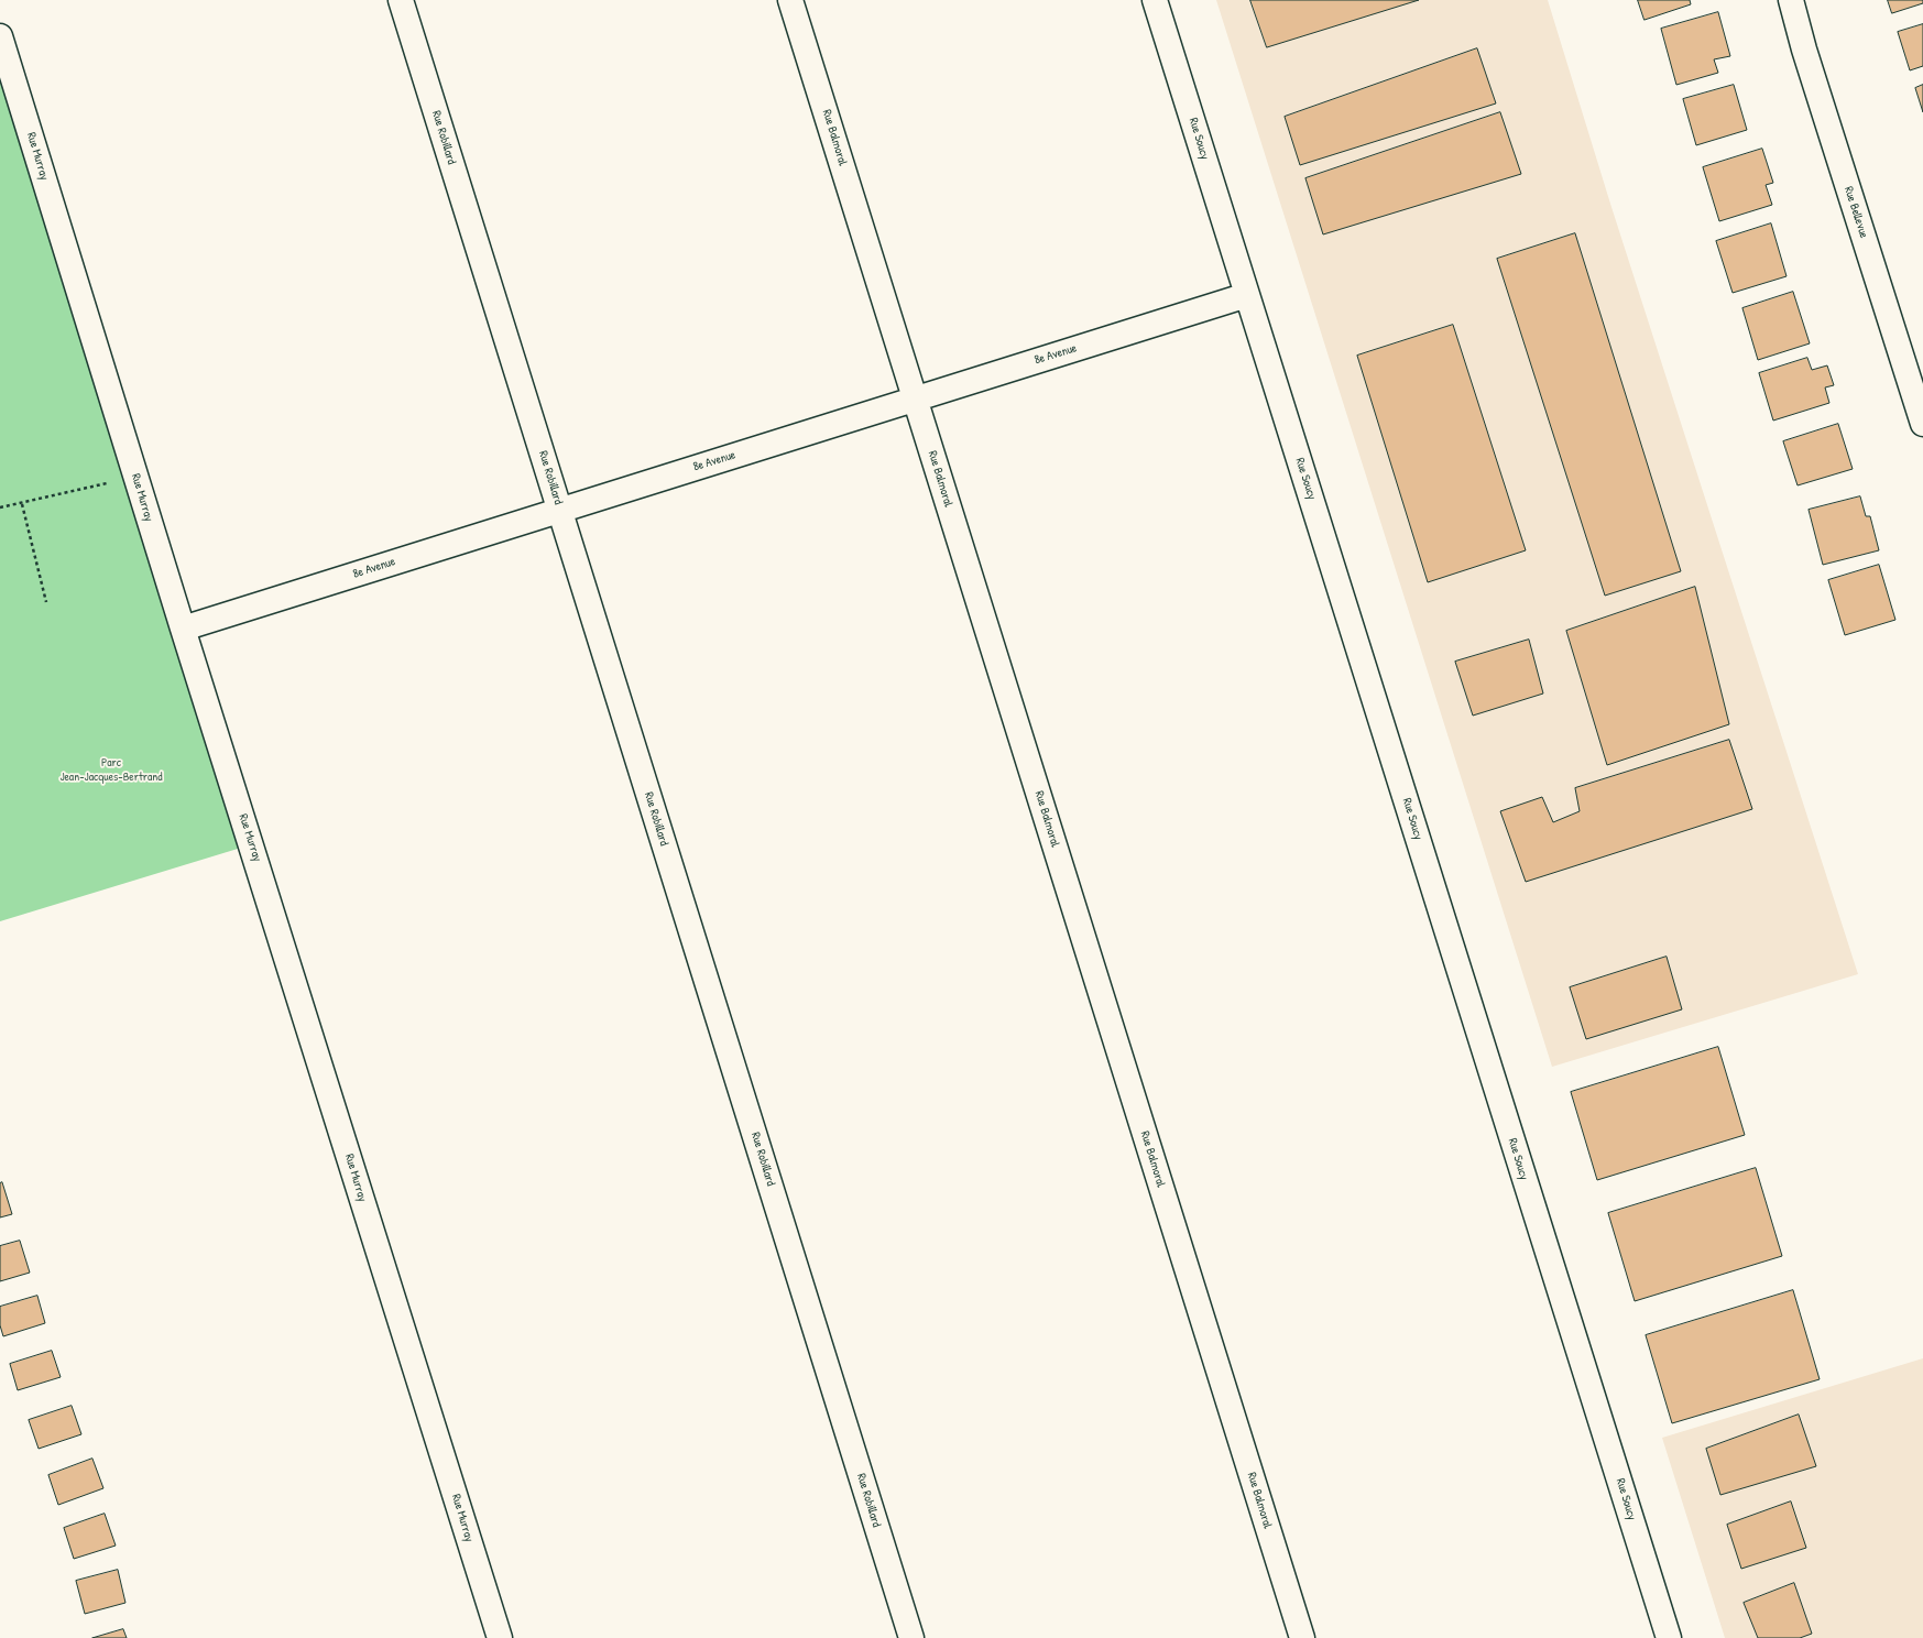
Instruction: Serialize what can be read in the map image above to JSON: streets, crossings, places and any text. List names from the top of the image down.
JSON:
{
  "streets": {
    "street": [
      "Rue Robillard",
      "Rue Balmoral",
      "Rue Soucy",
      "Rue Murray",
      "Rue Bellevue",
      "8e Avenue"
    ]
  },
  "crossings": [
    ["Rue Robillard", "8e Avenue"],
    ["Rue Balmoral", "8e Avenue"],
    ["Rue Soucy", "8e Avenue"],
    ["Rue Murray", "8e Avenue"]
  ],
  "parks": ["Parc Jean-Jacques-Bertrand"]
}
